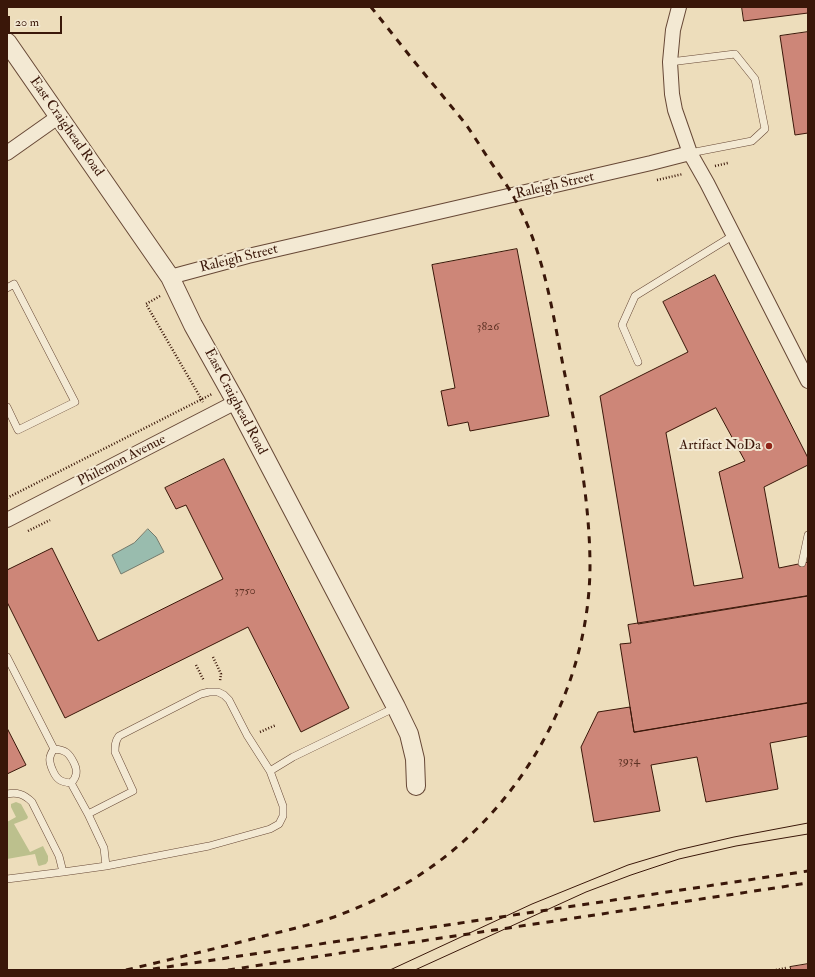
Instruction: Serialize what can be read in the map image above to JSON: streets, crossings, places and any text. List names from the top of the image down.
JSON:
{
  "streets": {
    "street": ["East Craighead Road", "Raleigh Street", "Philemon Avenue"]
  },
  "crossings": [
    ["East Craighead Road", "Raleigh Street"],
    ["East Craighead Road", "Philemon Avenue"]
  ],
  "places": ["Artifact NoDa"],
  "house_numbers": ["3826", "3750", "3934"],
  "scale_bar": "20 m"
}
